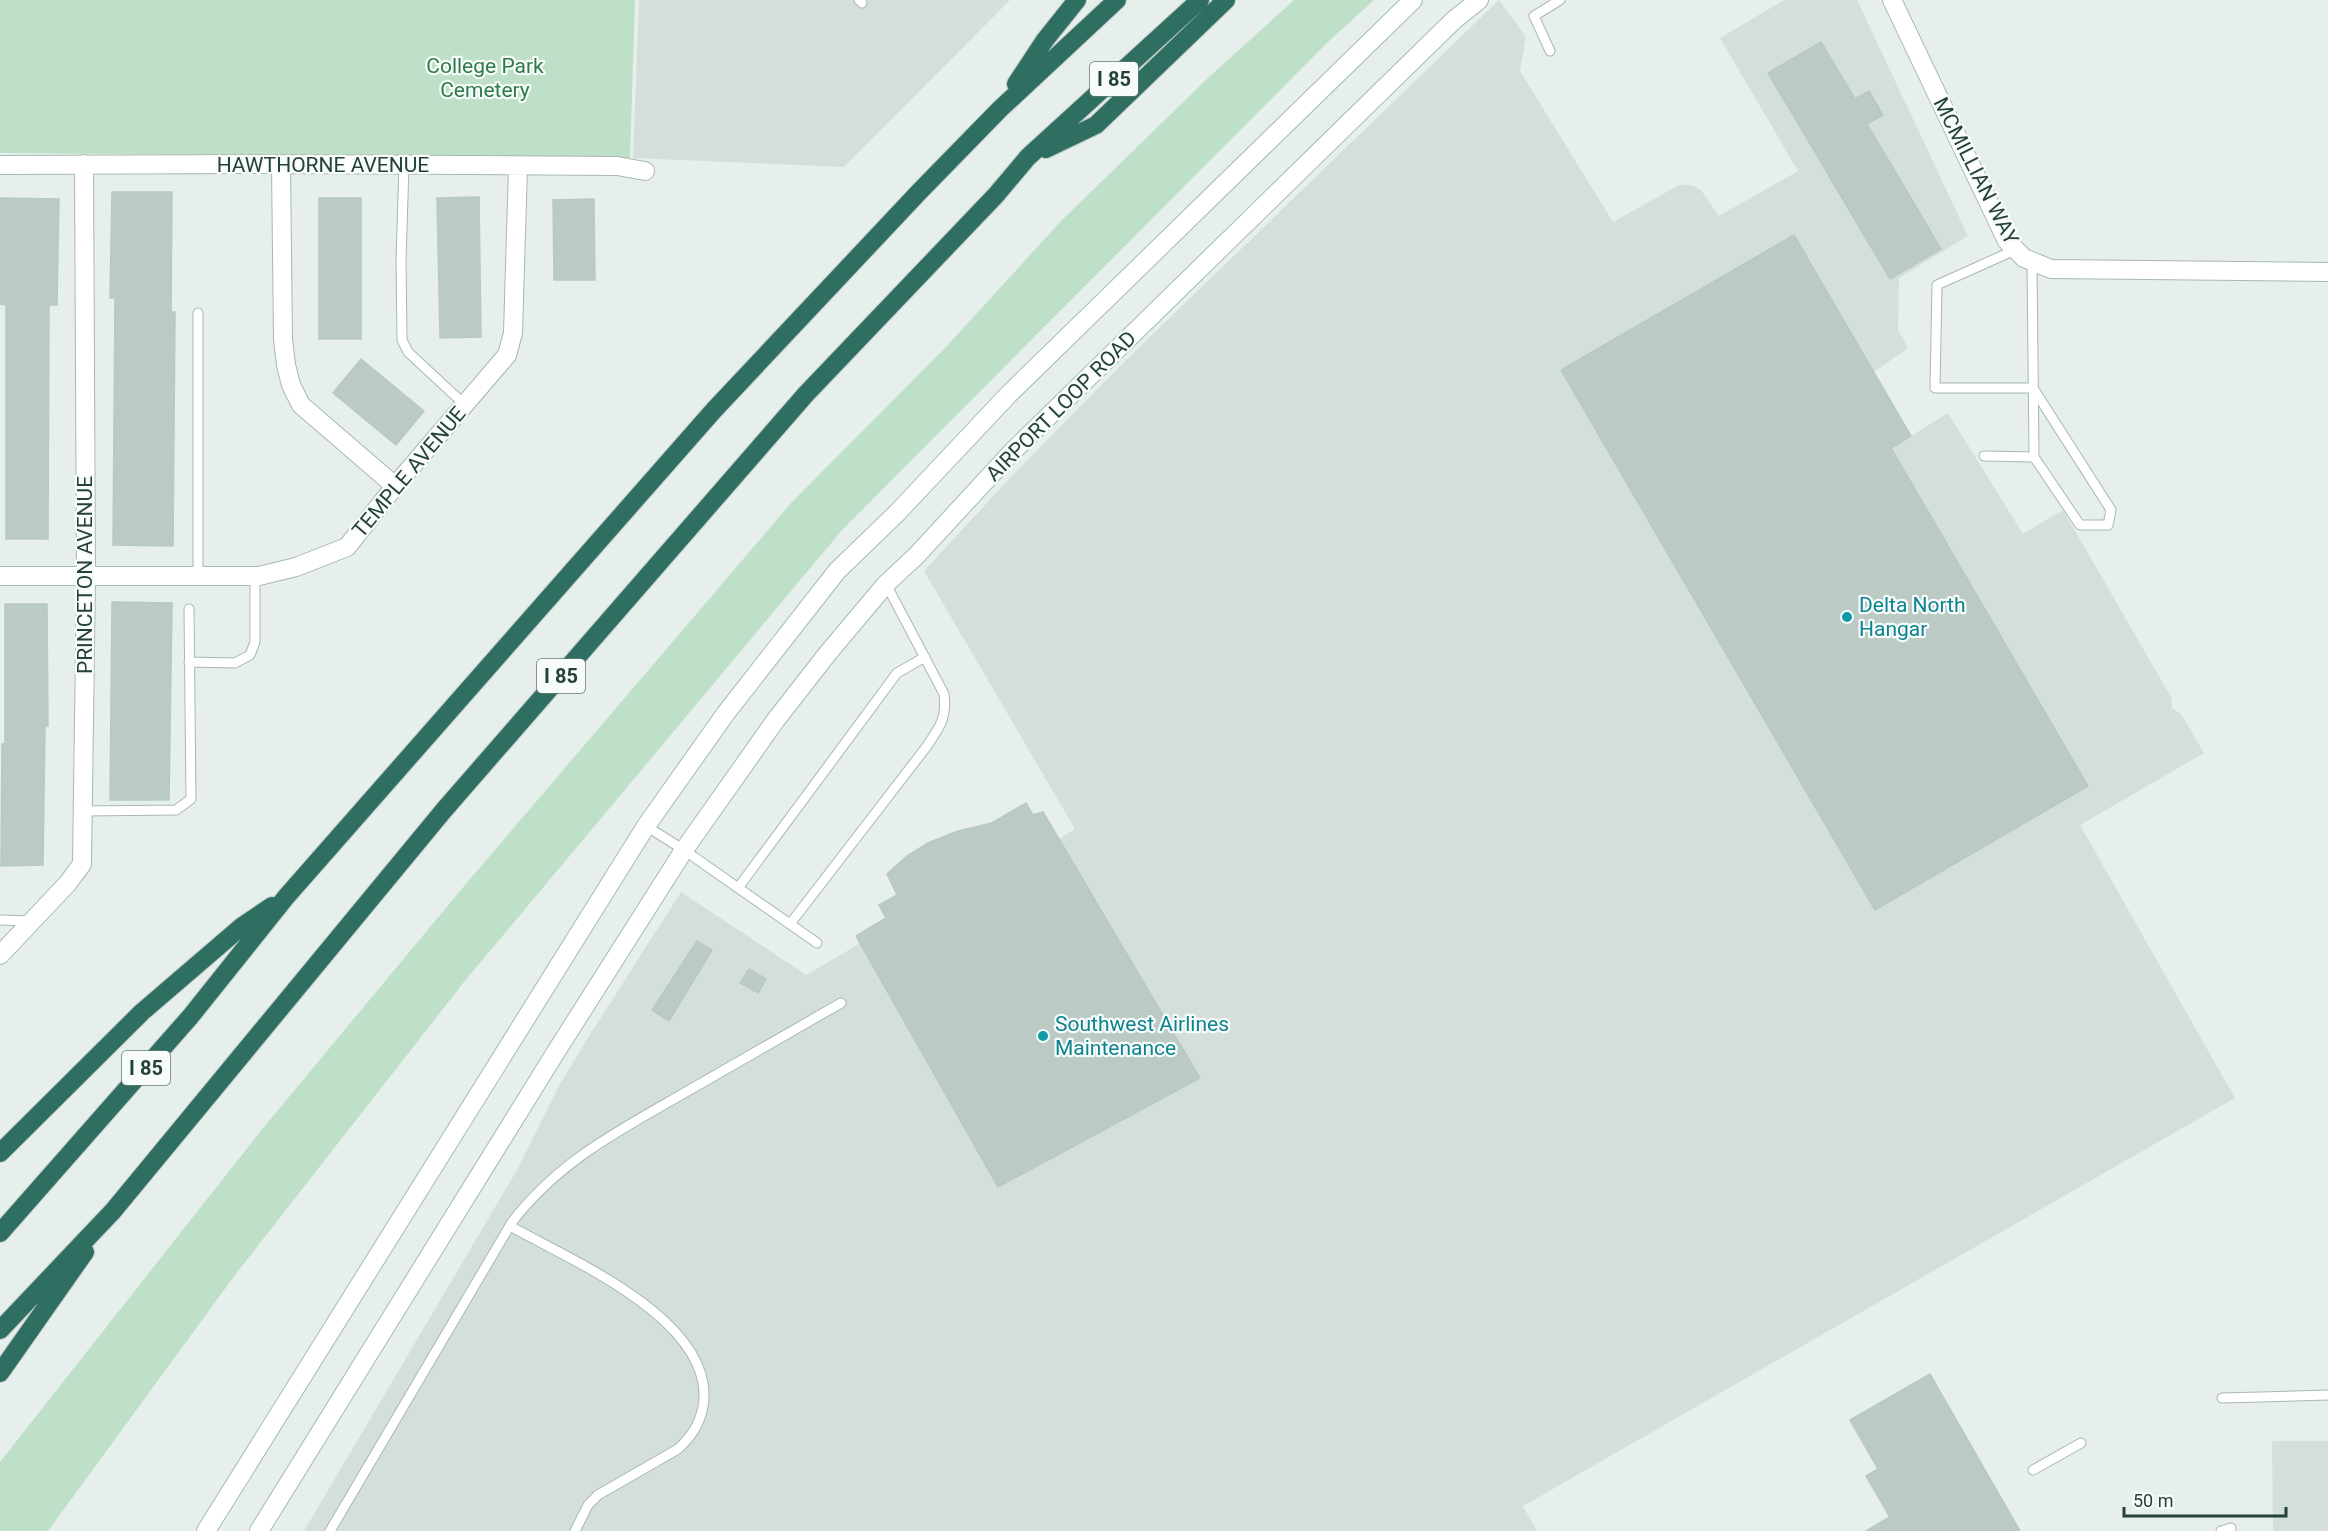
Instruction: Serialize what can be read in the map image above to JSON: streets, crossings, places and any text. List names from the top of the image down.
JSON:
{
  "streets": {
    "highway": ["I 85"],
    "main road": [
      "HAWTHORNE AVENUE",
      "MCMILLIAN WAY",
      "AIRPORT LOOP ROAD",
      "TEMPLE AVENUE",
      "PRINCETON AVENUE"
    ]
  },
  "crossings": [
    ["HAWTHORNE AVENUE", "TEMPLE AVENUE"],
    ["HAWTHORNE AVENUE", "PRINCETON AVENUE"],
    ["TEMPLE AVENUE", "PRINCETON AVENUE"]
  ],
  "parks": ["College Park Cemetery"],
  "places": ["Delta North Hangar", "Southwest Airlines Maintenance"],
  "scale_bar": "50 m"
}
